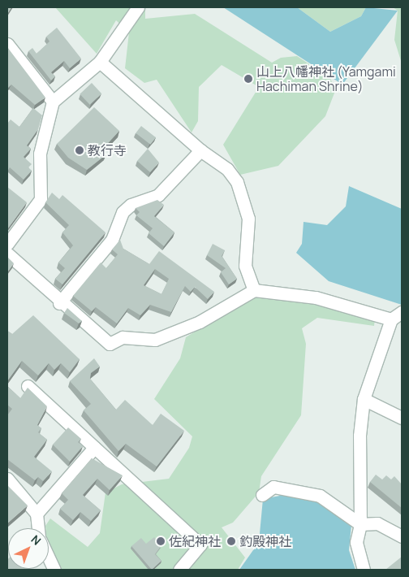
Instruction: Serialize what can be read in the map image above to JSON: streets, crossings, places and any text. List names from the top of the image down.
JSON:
{
  "places": [
    "山上八幡神社 (Yamgami Hachiman Shrine)",
    "教行寺",
    "佐紀神社",
    "釣殿神社"
  ],
  "north": "top right"
}
